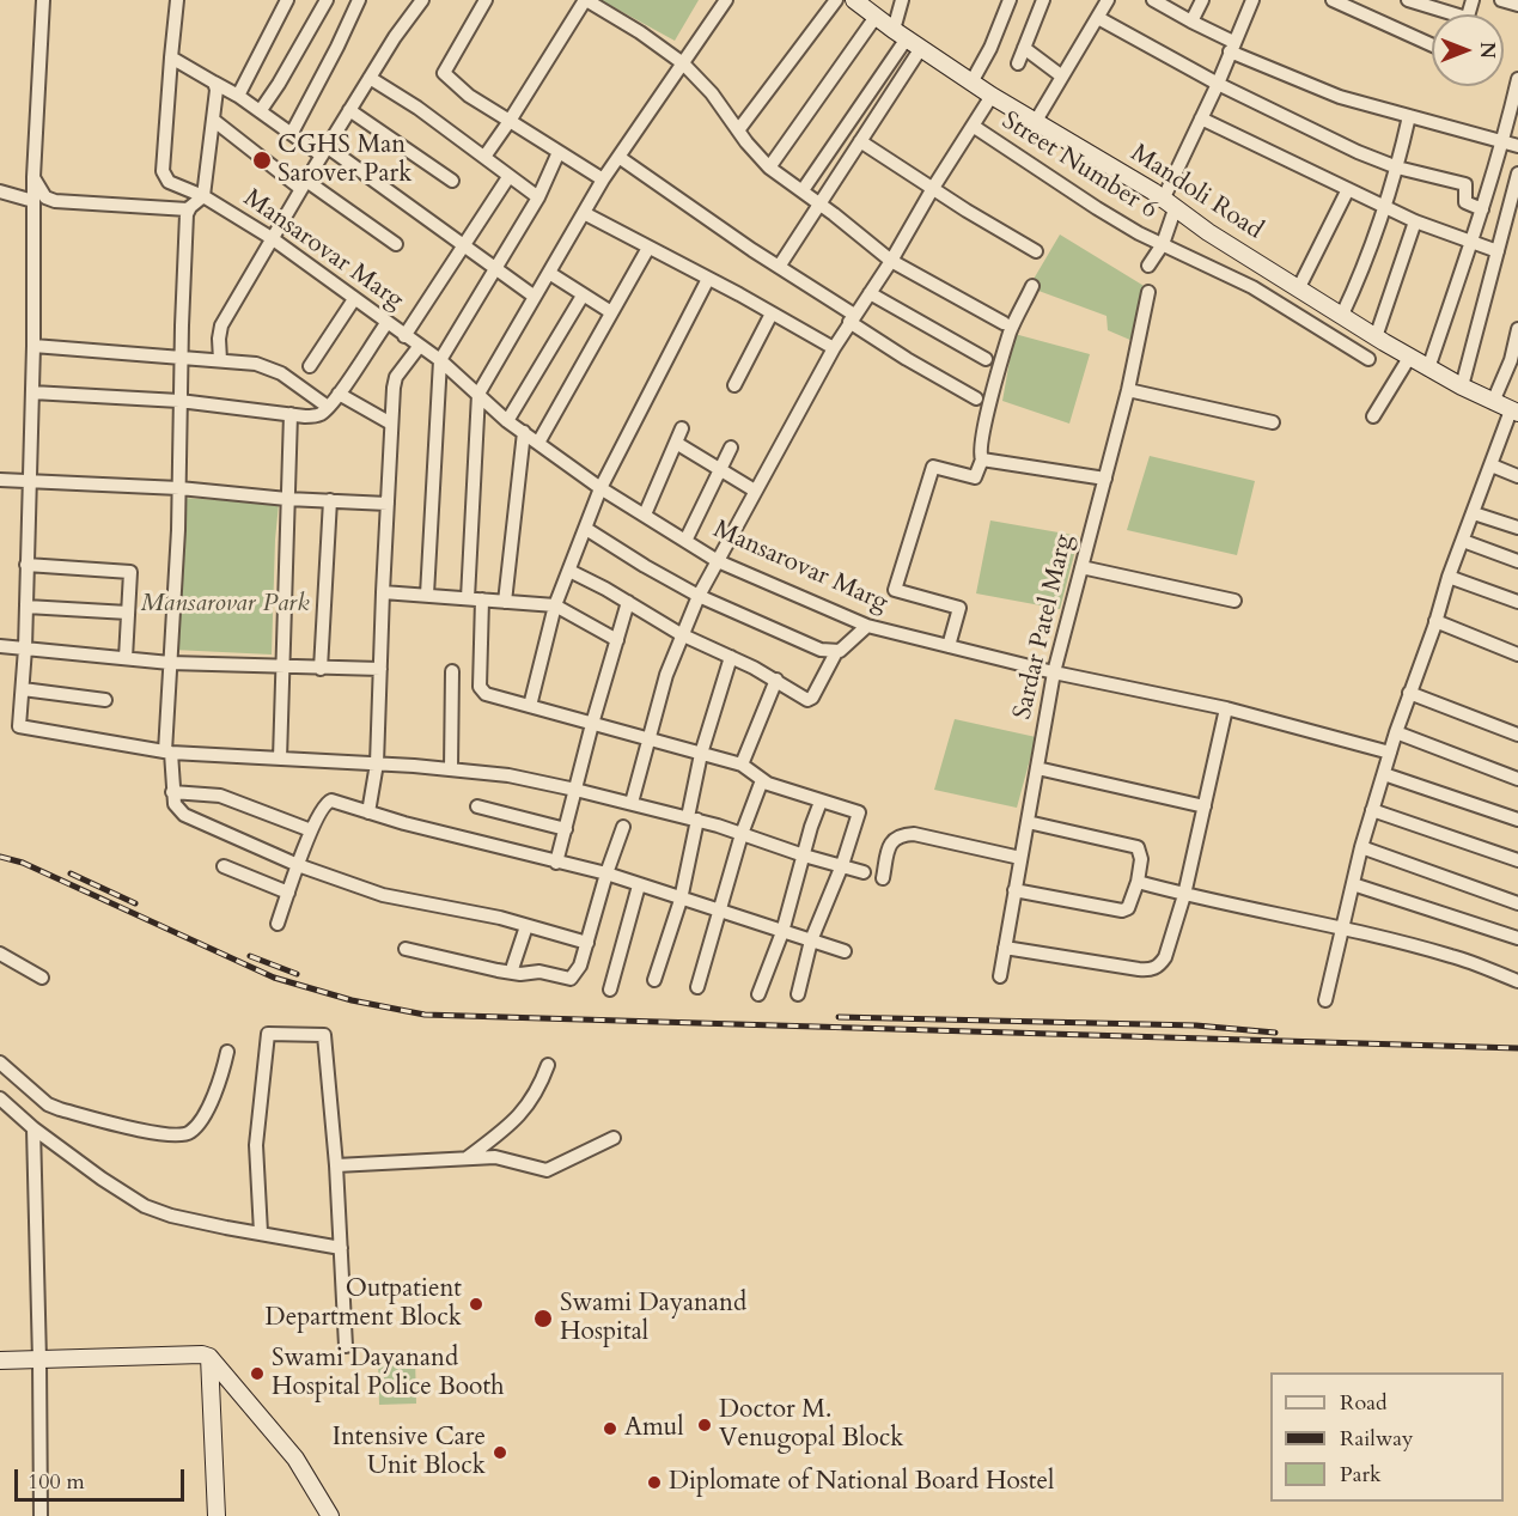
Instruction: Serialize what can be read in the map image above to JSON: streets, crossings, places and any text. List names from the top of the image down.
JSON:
{
  "streets": {
    "street": [
      "Street Number 6",
      "Mandoli Road",
      "Mansarovar Marg",
      "Sardar Patel Marg"
    ]
  },
  "crossings": [
    ["Mansarovar Marg", "Sardar Patel Marg"]
  ],
  "parks": ["Mansarovar Park"],
  "places": [
    "CGHS Man Sarover Park",
    "Outpatient Department Block",
    "Swami Dayanand Hospital",
    "Swami Dayanand Hospital Police Booth",
    "Doctor M. Venugopal Block",
    "Amul",
    "Intensive Care Unit Block",
    "Diplomate of National Board Hostel"
  ],
  "legend": ["Road", "Railway", "Park"],
  "scale_bar": "100 m",
  "north": "right"
}
